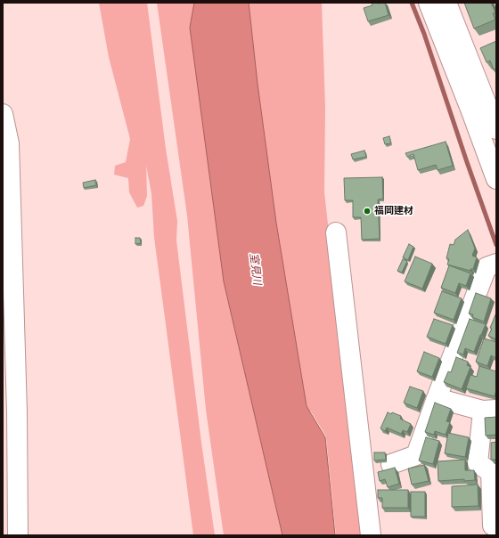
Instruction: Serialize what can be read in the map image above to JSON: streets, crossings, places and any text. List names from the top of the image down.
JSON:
{
  "water": ["室見川"],
  "places": ["福岡建材"]
}
